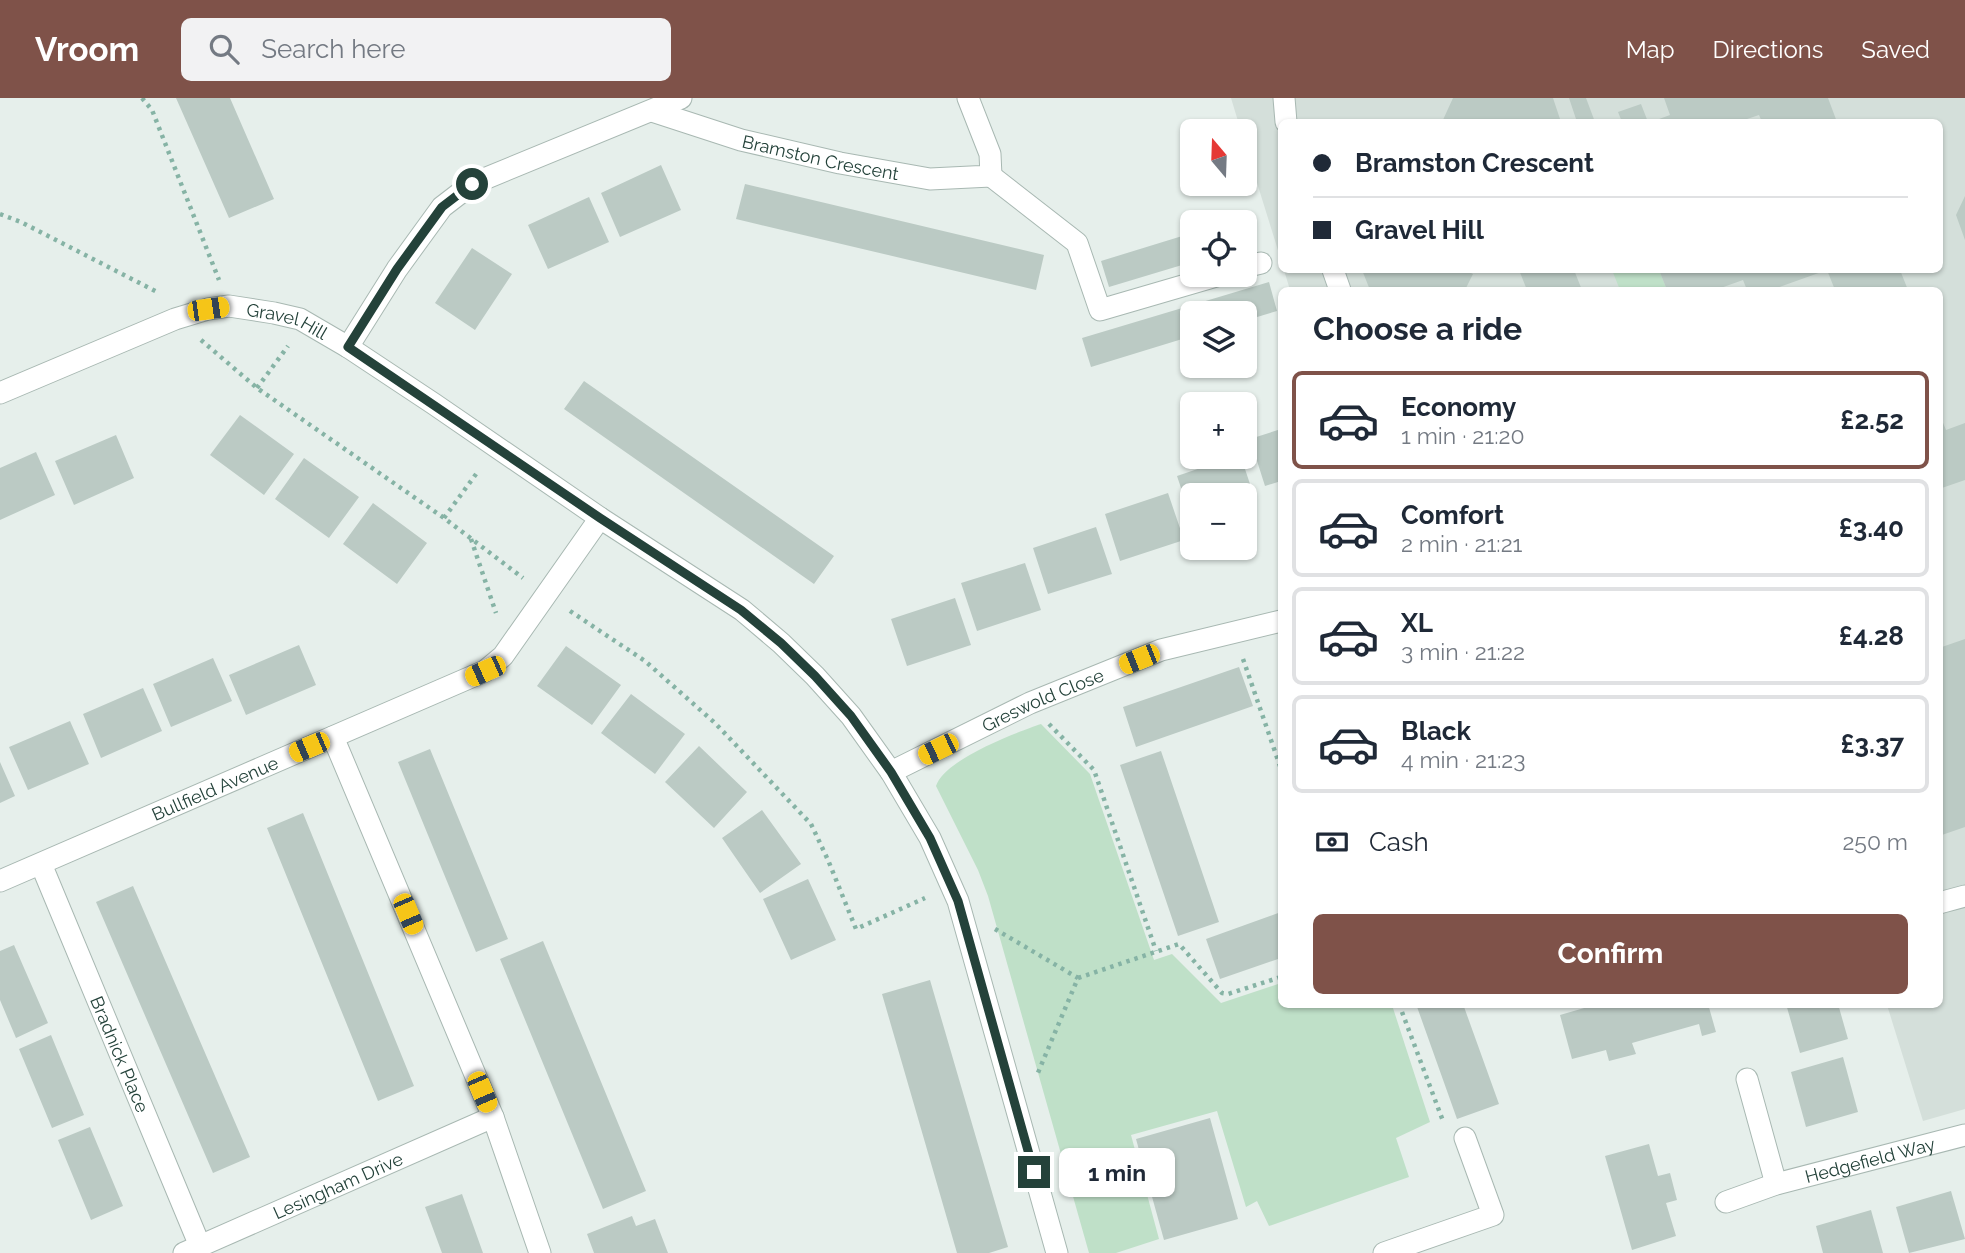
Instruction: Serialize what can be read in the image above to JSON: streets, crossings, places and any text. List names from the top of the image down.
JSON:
{
  "streets": {
    "street": [
      "Bramston Crescent",
      "Gravel Hill",
      "Greswold Close",
      "Bullfield Avenue",
      "Bradnick Place",
      "Hedgefield Way",
      "Lesingham Drive"
    ]
  },
  "crossings": [
    ["Gravel Hill", "Greswold Close"],
    ["Gravel Hill", "Bullfield Avenue"],
    ["Bullfield Avenue", "Bradnick Place"],
    ["Bradnick Place", "Lesingham Drive"]
  ],
  "north": "top",
  "page": {
    "header": "Vroom",
    "search": "Search here",
    "nav": ["Map", "Directions", "Saved"],
    "map_buttons": ["+", "−"],
    "banner": ["Bramston Crescent", "Gravel Hill"],
    "heading": "Choose a ride",
    "list": [
      {
        "name": "Economy",
        "note": "1 min · 21:20",
        "value": "£2.52"
      },
      {
        "name": "Comfort",
        "note": "2 min · 21:21",
        "value": "£3.40"
      },
      {
        "name": "XL",
        "note": "3 min · 21:22",
        "value": "£4.28"
      },
      {
        "name": "Black",
        "note": "4 min · 21:23",
        "value": "£3.37"
      }
    ],
    "pay": ["Cash", "250 m"],
    "buttons": "Confirm",
    "bubble": "1 min"
  }
}
